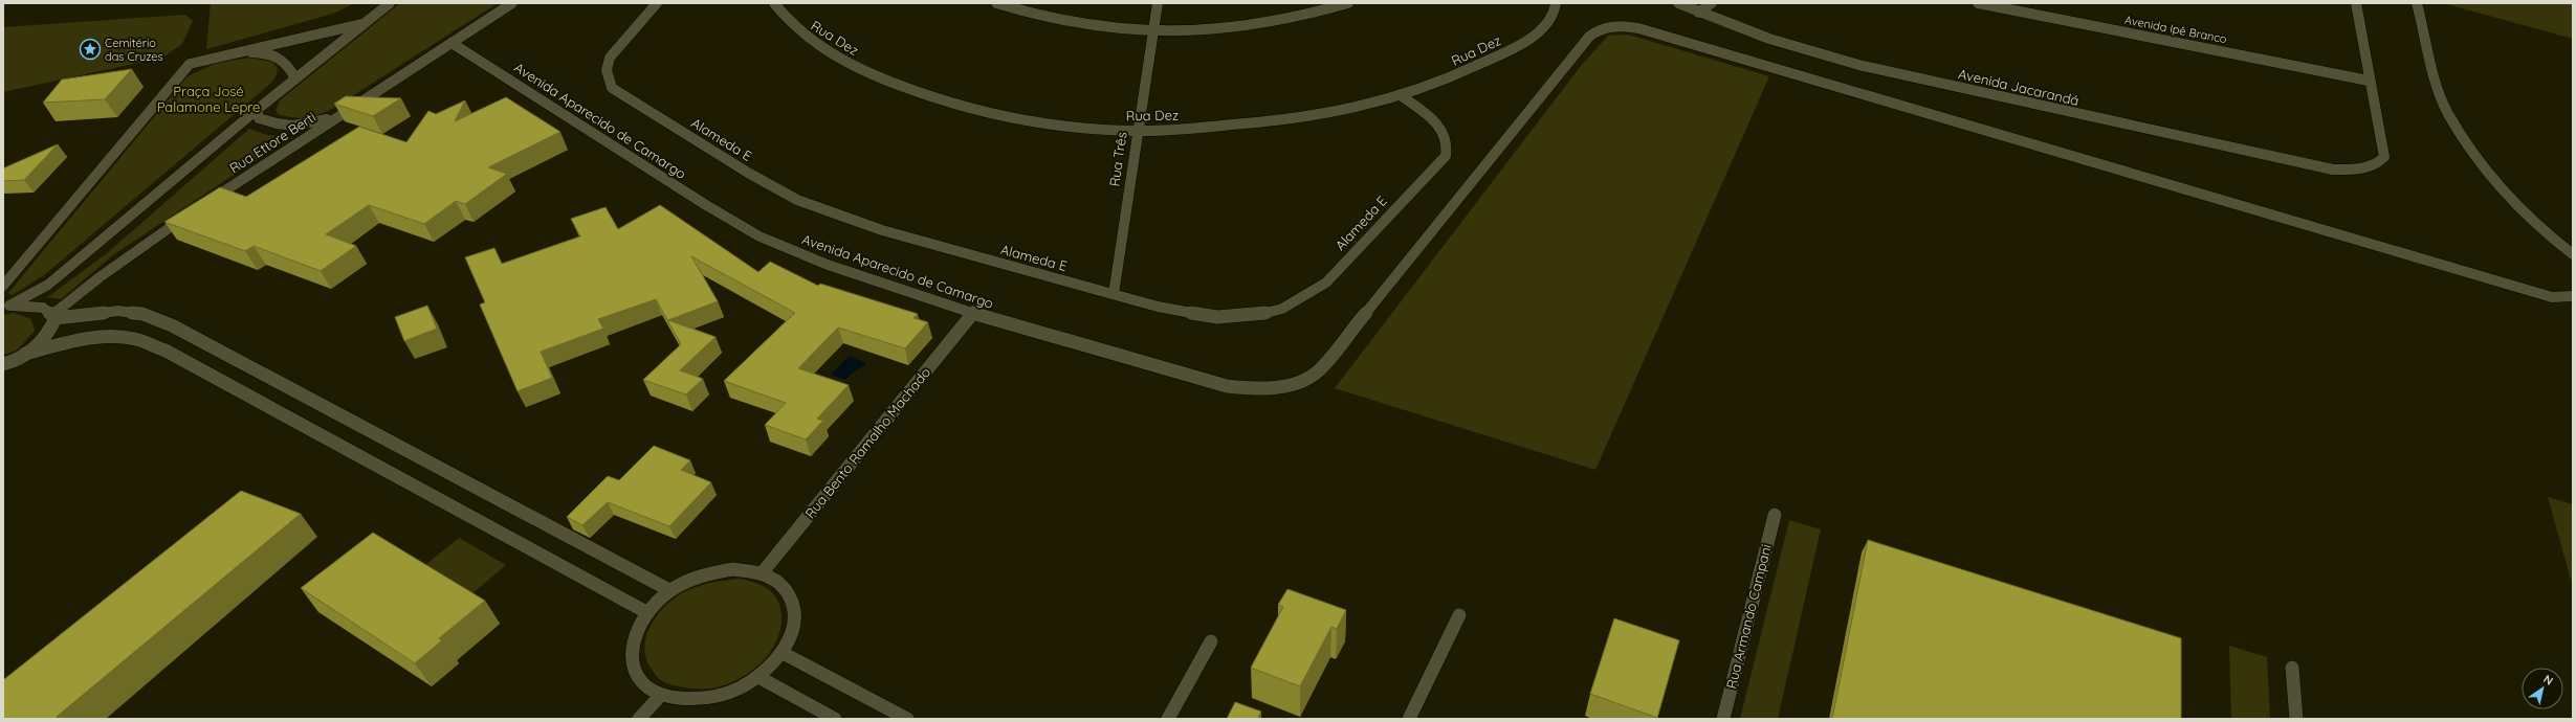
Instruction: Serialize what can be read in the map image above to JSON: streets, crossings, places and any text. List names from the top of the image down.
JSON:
{
  "streets": {
    "street": [
      "Avenida Ipê Branco",
      "Rua Dez",
      "Avenida Jacarandá",
      "Avenida Aparecido de Camargo",
      "Alameda E",
      "Rua Ettore Berti",
      "Rua Três",
      "Rua Bento Ramalho Machado",
      "Rua Armando Campani"
    ]
  },
  "crossings": [
    ["Avenida Ipê Branco", "Avenida Jacarandá"],
    ["Rua Dez", "Alameda E"],
    ["Rua Dez", "Rua Três"],
    ["Avenida Aparecido de Camargo", "Rua Ettore Berti"],
    ["Avenida Aparecido de Camargo", "Rua Bento Ramalho Machado"],
    ["Alameda E", "Rua Três"]
  ],
  "parks": ["Praça José Palamone Lepre"],
  "places": {
    "place": ["Cemitério das Cruzes"]
  },
  "north": "top right"
}
